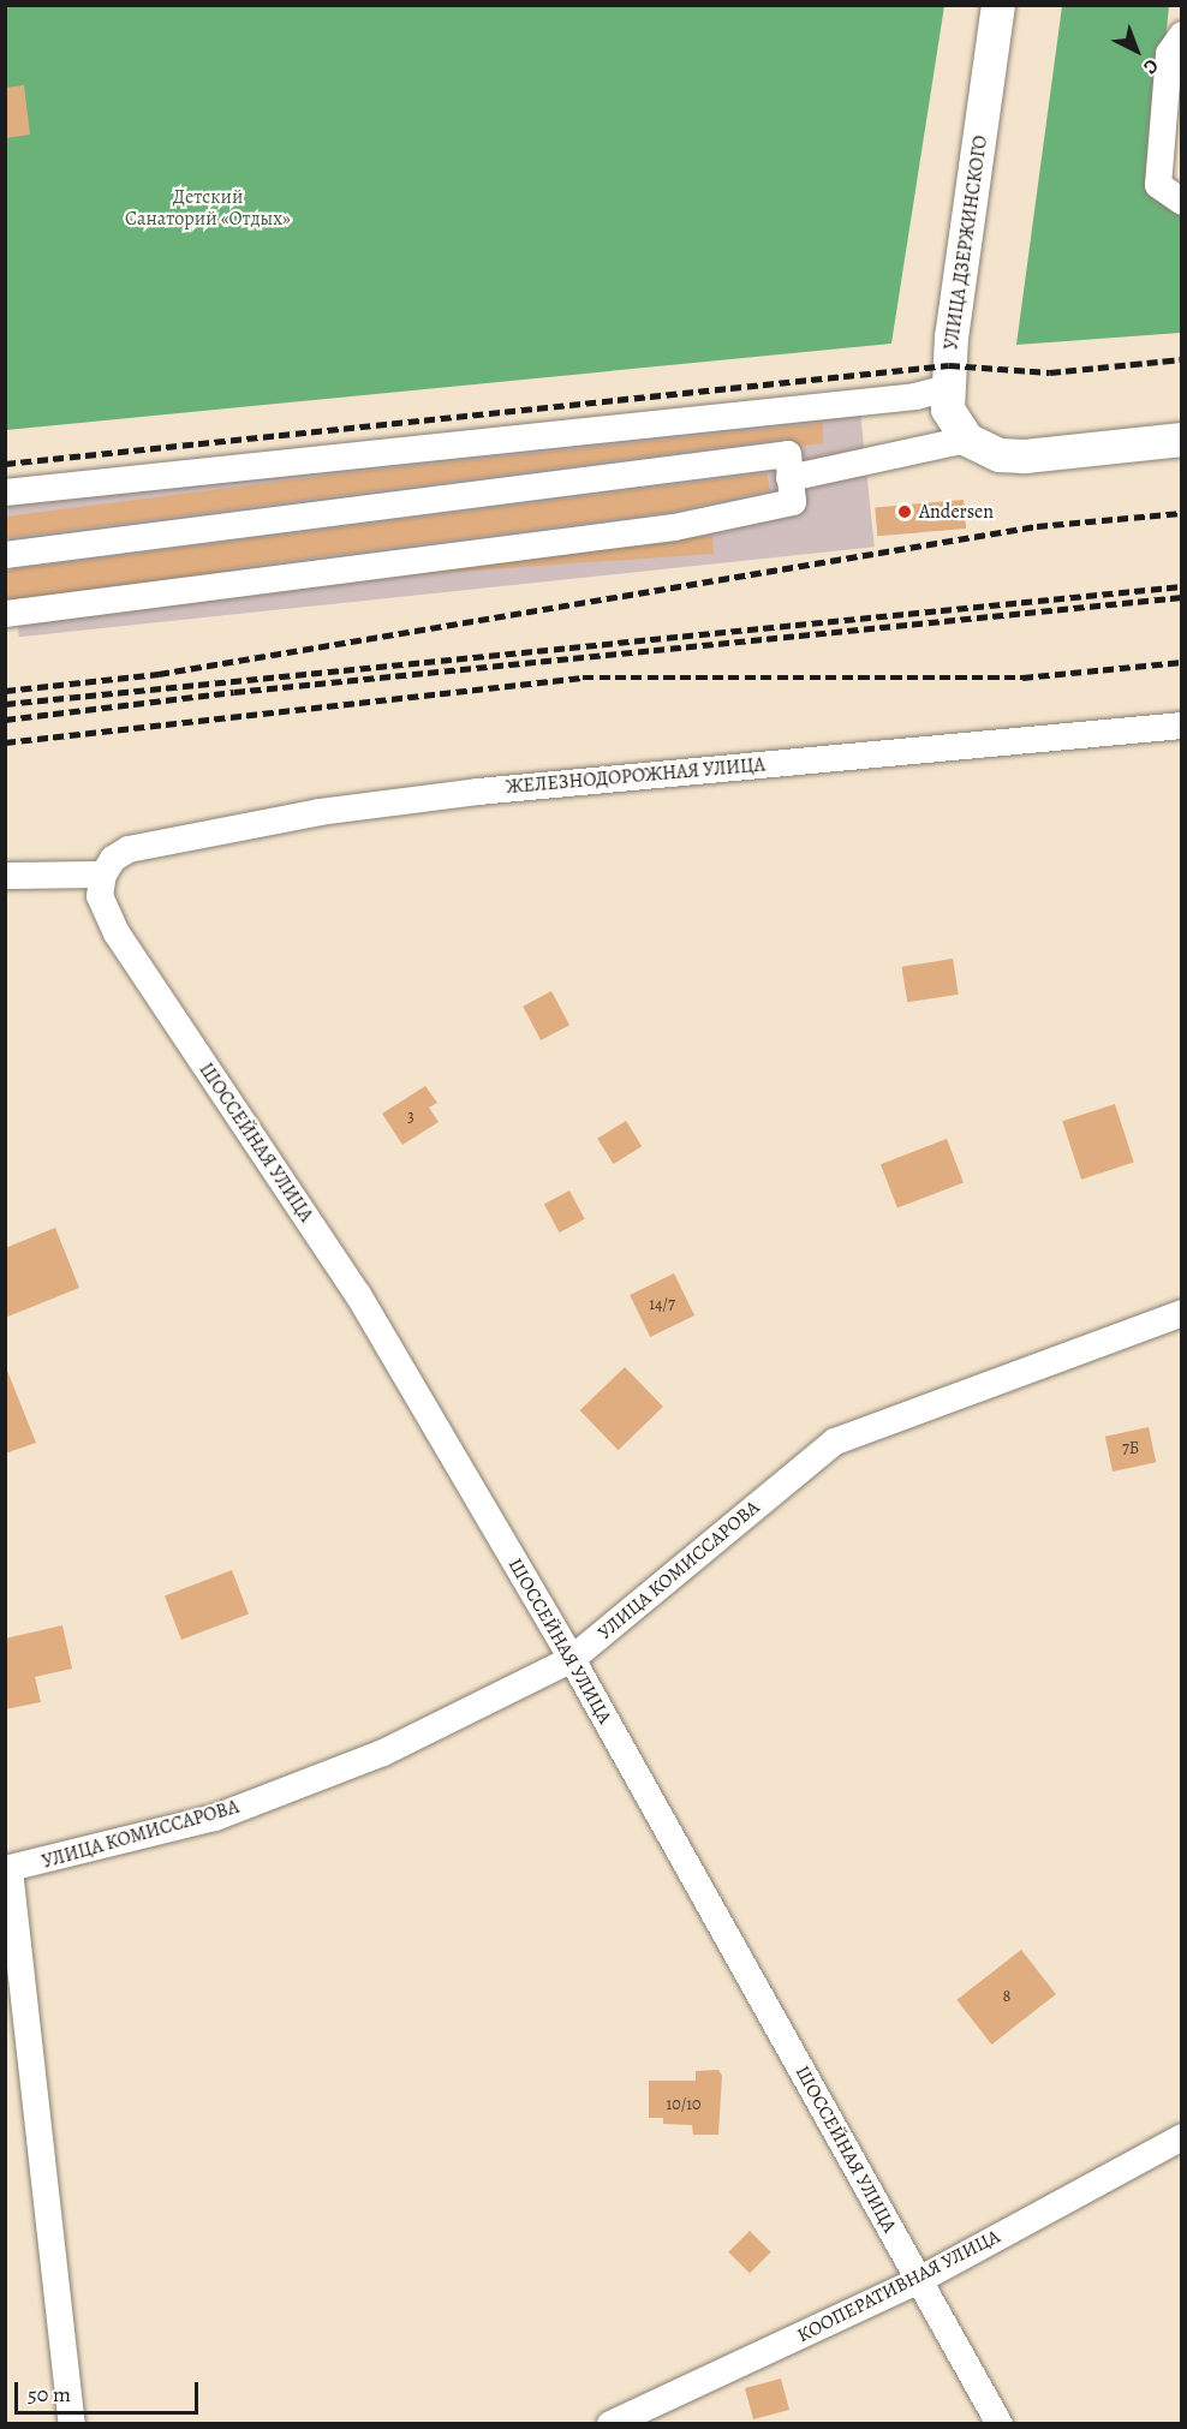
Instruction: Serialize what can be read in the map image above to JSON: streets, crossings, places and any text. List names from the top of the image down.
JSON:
{
  "streets": {
    "main road": ["УЛИЦА ДЗЕРЖИНСКОГО"],
    "street": [
      "ЖЕЛЕЗНОДОРОЖНАЯ УЛИЦА",
      "ШОССЕЙНАЯ УЛИЦА",
      "УЛИЦА КОМИССАРОВА",
      "КООПЕРАТИВНАЯ УЛИЦА"
    ]
  },
  "crossings": [
    ["ЖЕЛЕЗНОДОРОЖНАЯ УЛИЦА", "ШОССЕЙНАЯ УЛИЦА"],
    ["ШОССЕЙНАЯ УЛИЦА", "УЛИЦА КОМИССАРОВА"],
    ["ШОССЕЙНАЯ УЛИЦА", "КООПЕРАТИВНАЯ УЛИЦА"]
  ],
  "parks": ["Детский Санаторий «Отдых»"],
  "places": ["Andersen"],
  "house_numbers": [
    "3",
    "14/7",
    "7Б",
    "8",
    "10/10"
  ],
  "scale_bar": "50 m",
  "north": "bottom right"
}
